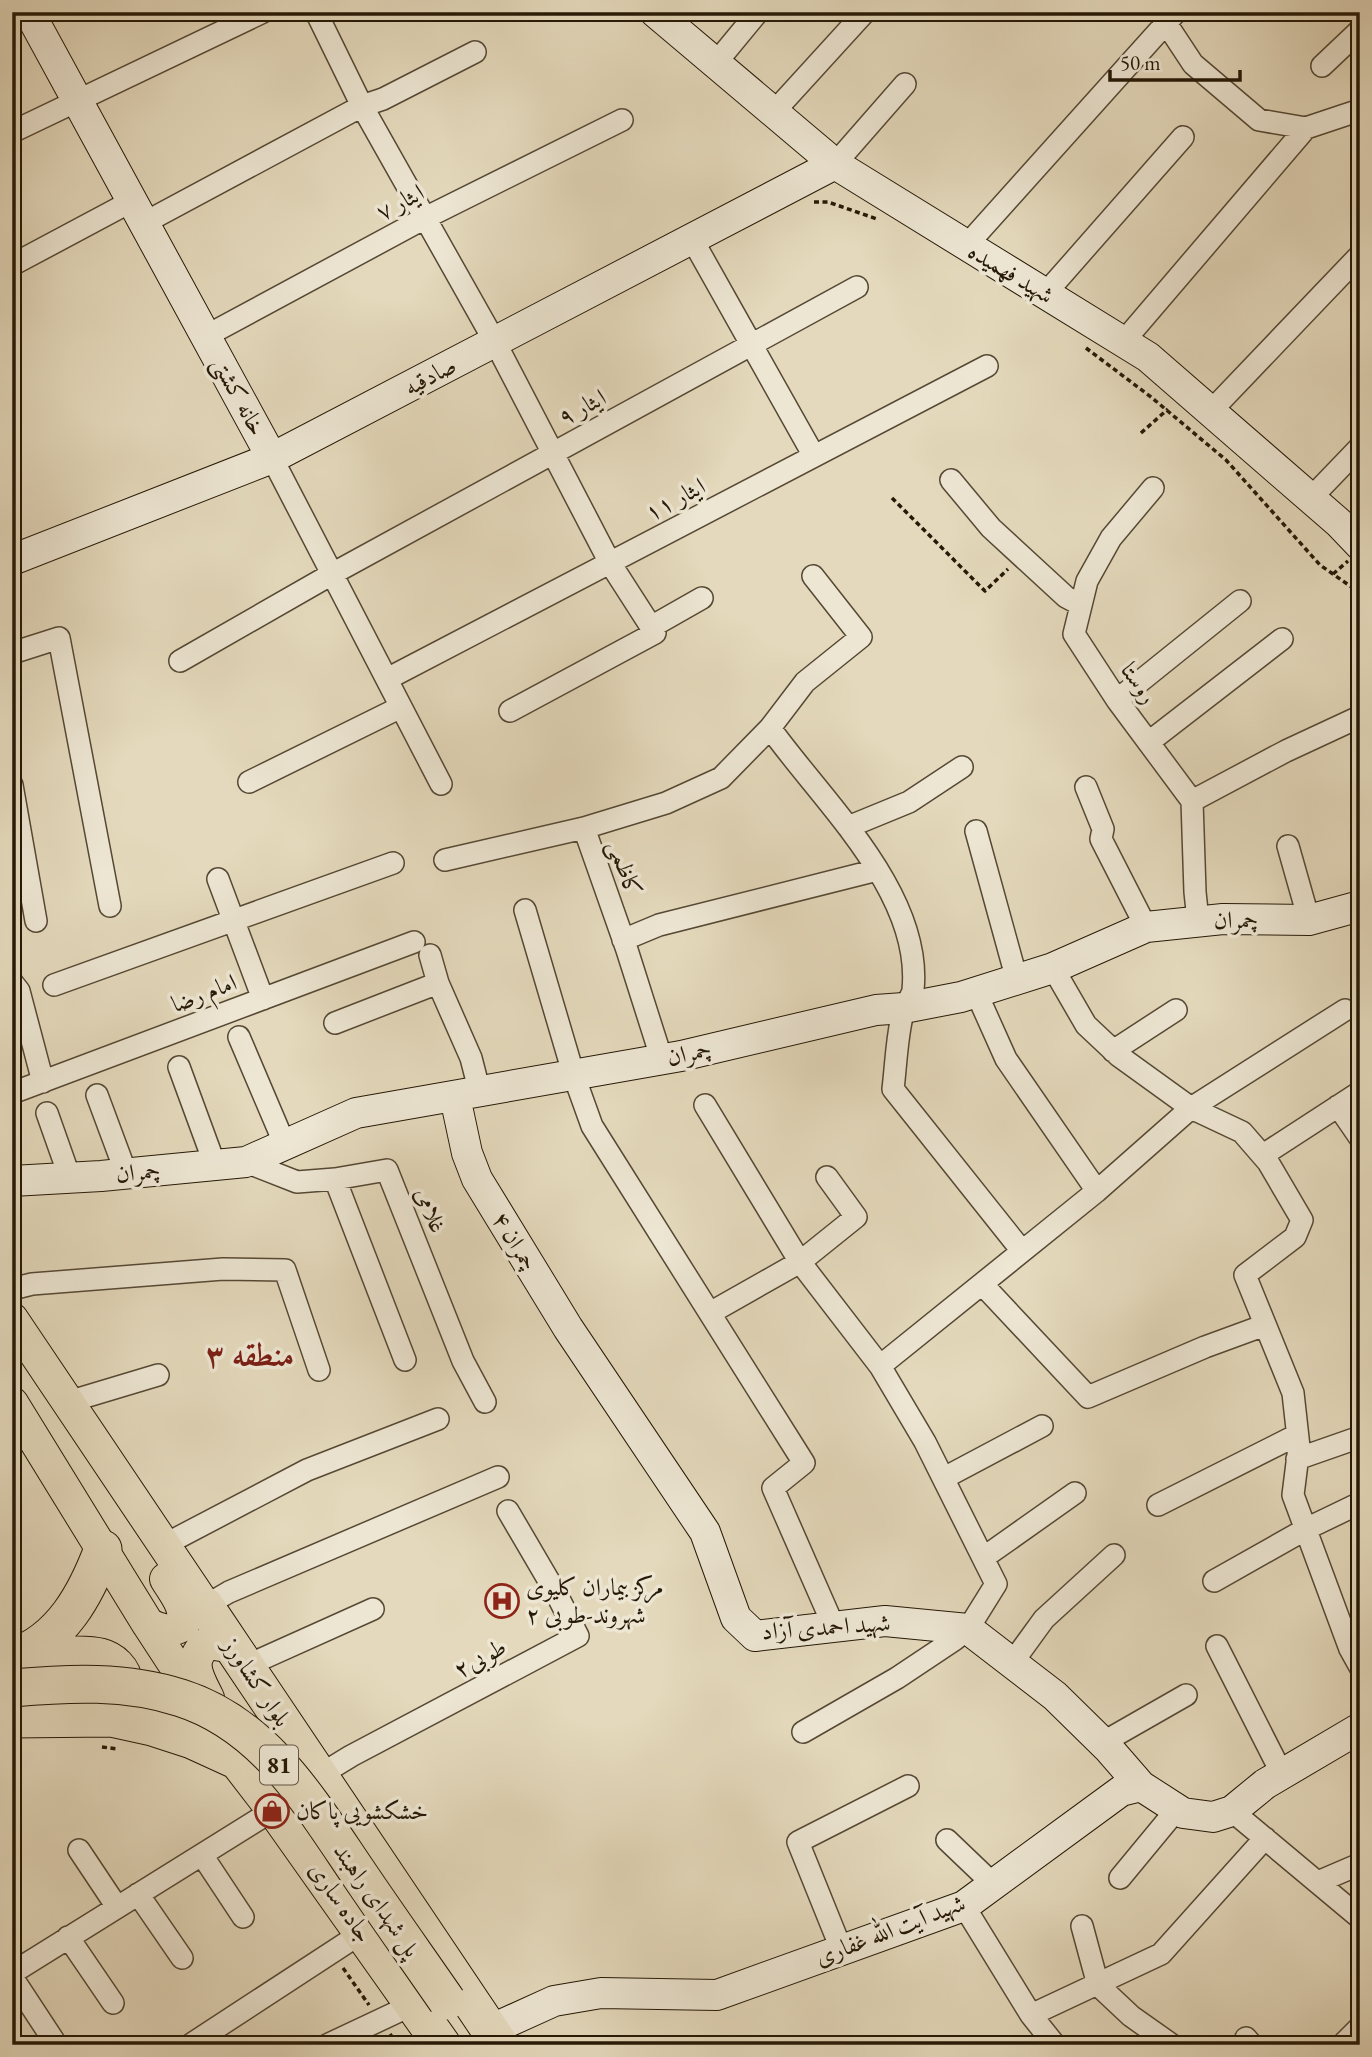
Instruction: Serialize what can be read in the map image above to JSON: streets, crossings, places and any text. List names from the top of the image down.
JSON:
{
  "streets": {
    "highway": [
      "بلوار کشاورز",
      "81",
      "پل شهدای راهبند",
      "جاده ساری"
    ],
    "street": [
      "ایثار ۷",
      "شهید فهمیده",
      "صادقیه",
      "خانه کشتی",
      "ایثار ۹",
      "ایثار ۱۱",
      "روستا",
      "کاظمی",
      "چمران",
      "امام رضا",
      "غلامی",
      "چمران ۴",
      "شهید احمدی آزاد",
      "طوبی۲",
      "شهید آیت الله غفاری"
    ]
  },
  "crossings": [
    ["ایثار ۷", "خانه کشتی"],
    ["شهید فهمیده", "صادقیه"],
    ["صادقیه", "خانه کشتی"],
    ["خانه کشتی", "ایثار ۹"],
    ["خانه کشتی", "ایثار ۱۱"],
    ["کاظمی", "چمران"],
    ["چمران", "غلامی"],
    ["چمران", "چمران ۴"],
    ["چمران ۴", "شهید احمدی آزاد"],
    ["طوبی۲", "بلوار کشاورز"],
    ["بلوار کشاورز", "81"],
    ["بلوار کشاورز", "شهید آیت الله غفاری"],
    ["81", "پل شهدای راهبند"],
    ["81", "جاده ساری"],
    ["81", "شهید آیت الله غفاری"],
    ["پل شهدای راهبند", "جاده ساری"]
  ],
  "districts": ["منطقه ۳"],
  "places": {
    "hospital": ["مرکز بیماران کلیوی شهروند-طوبی ۲"],
    "shop": ["خشکشویی پاکان"]
  },
  "scale_bar": "50 m"
}
